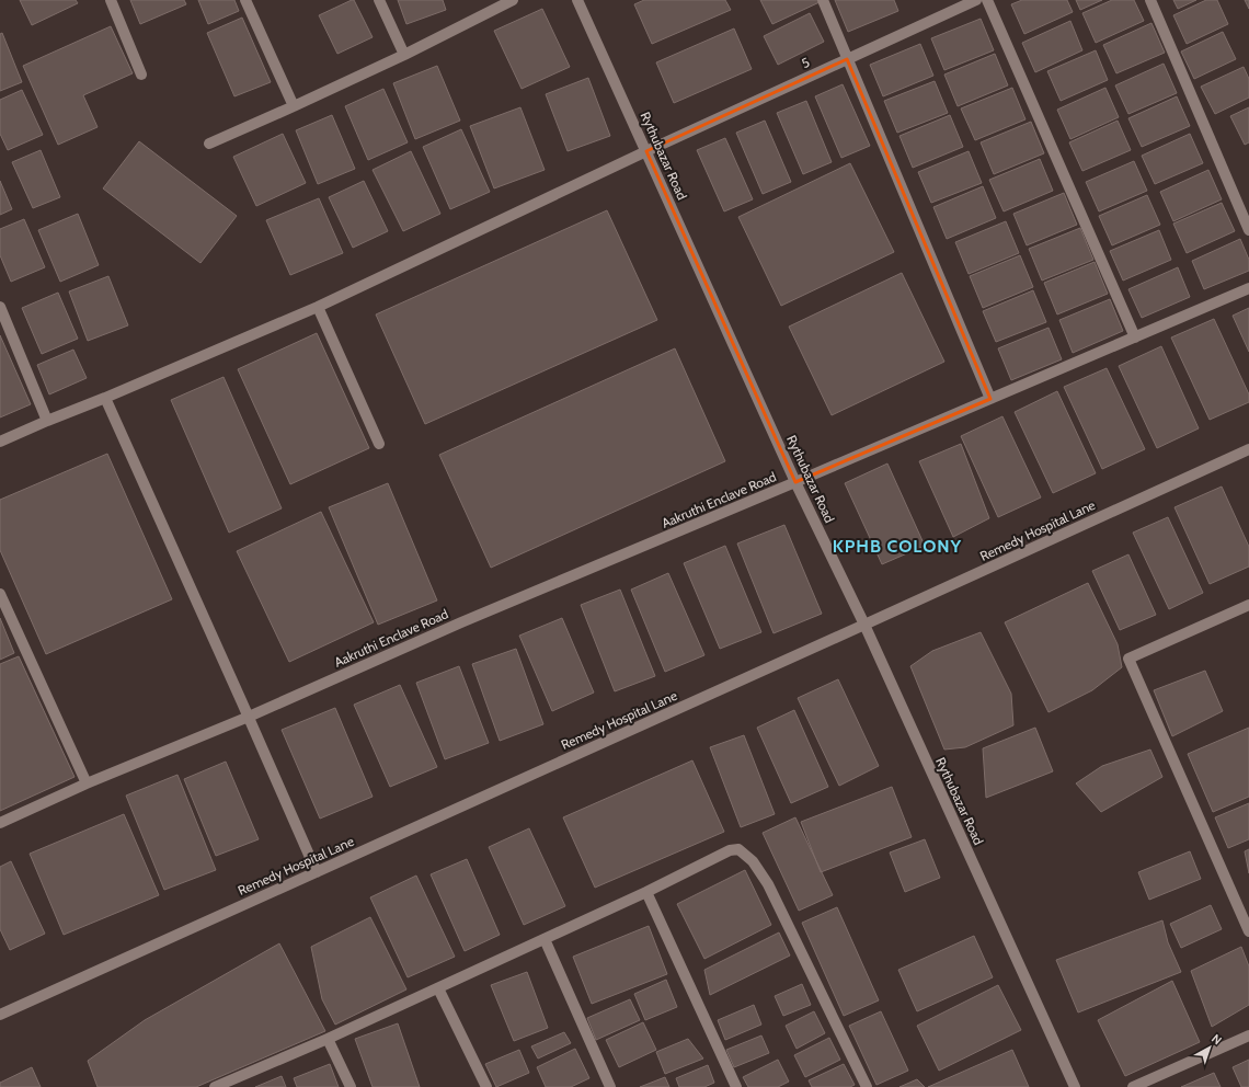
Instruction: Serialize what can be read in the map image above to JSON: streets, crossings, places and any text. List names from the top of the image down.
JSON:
{
  "streets": {
    "street": [
      "5",
      "Rythubazar Road",
      "Aakruthi Enclave Road",
      "Remedy Hospital Lane"
    ]
  },
  "crossings": [
    ["5", "Rythubazar Road"],
    ["Rythubazar Road", "Aakruthi Enclave Road"],
    ["Rythubazar Road", "Remedy Hospital Lane"]
  ],
  "districts": ["KPHB COLONY"],
  "north": "top right"
}
